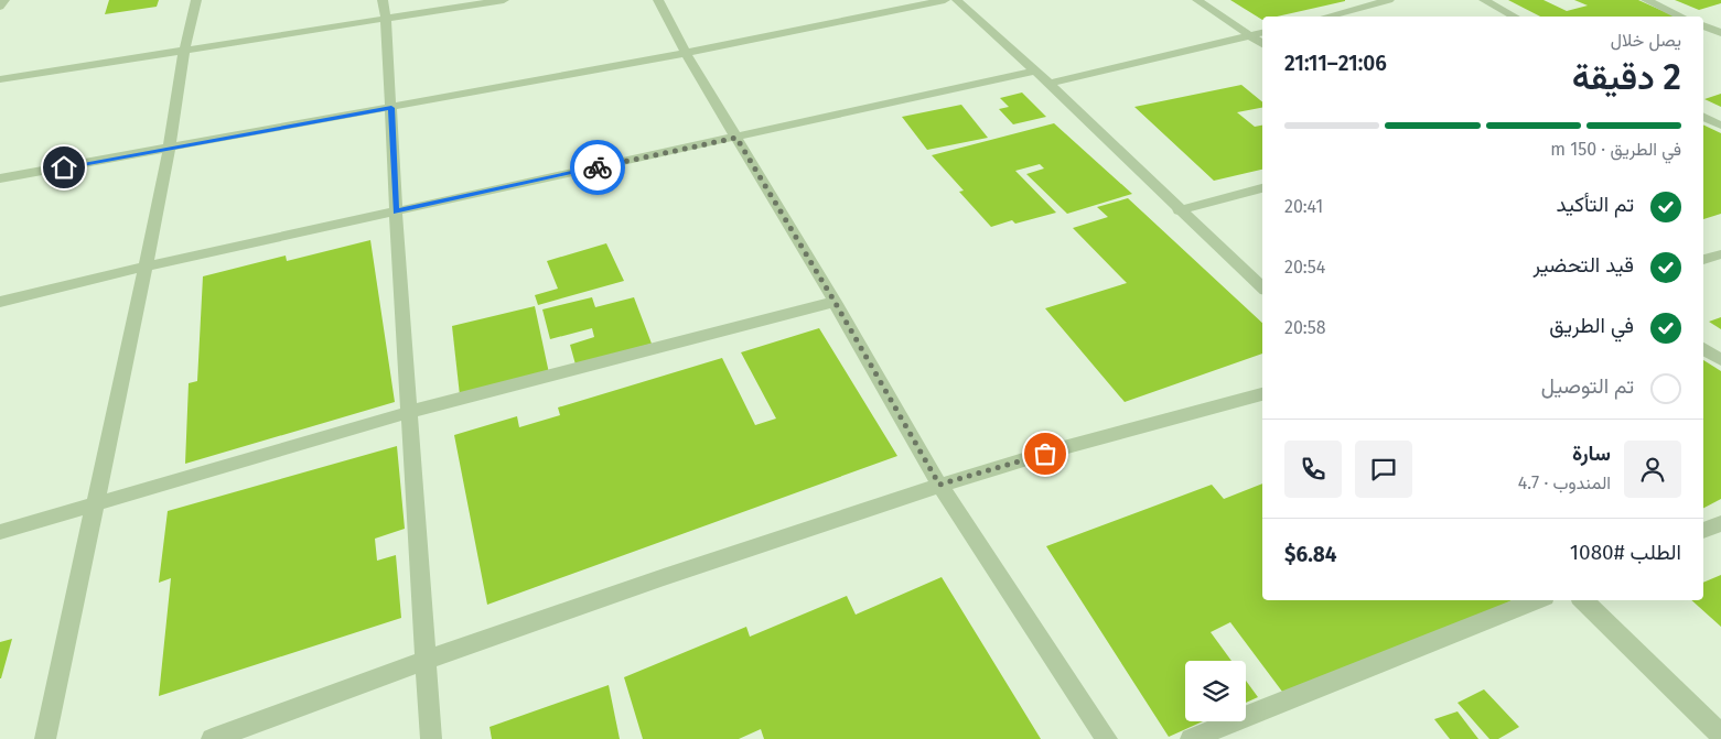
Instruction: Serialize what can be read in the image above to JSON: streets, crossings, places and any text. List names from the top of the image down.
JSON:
{
  "page": {
    "heading": ["2 دقيقة", "يصل خلال", "21:06–21:11"],
    "panel": [
      "سارة",
      "المندوب · 4.7",
      "الطلب #1080",
      "$6.84"
    ],
    "bar": "في الطريق · 150 m",
    "list": [
      ["تم التأكيد", "20:41"],
      ["قيد التحضير", "20:54"],
      ["في الطريق", "20:58"],
      "تم التوصيل"
    ]
  }
}
